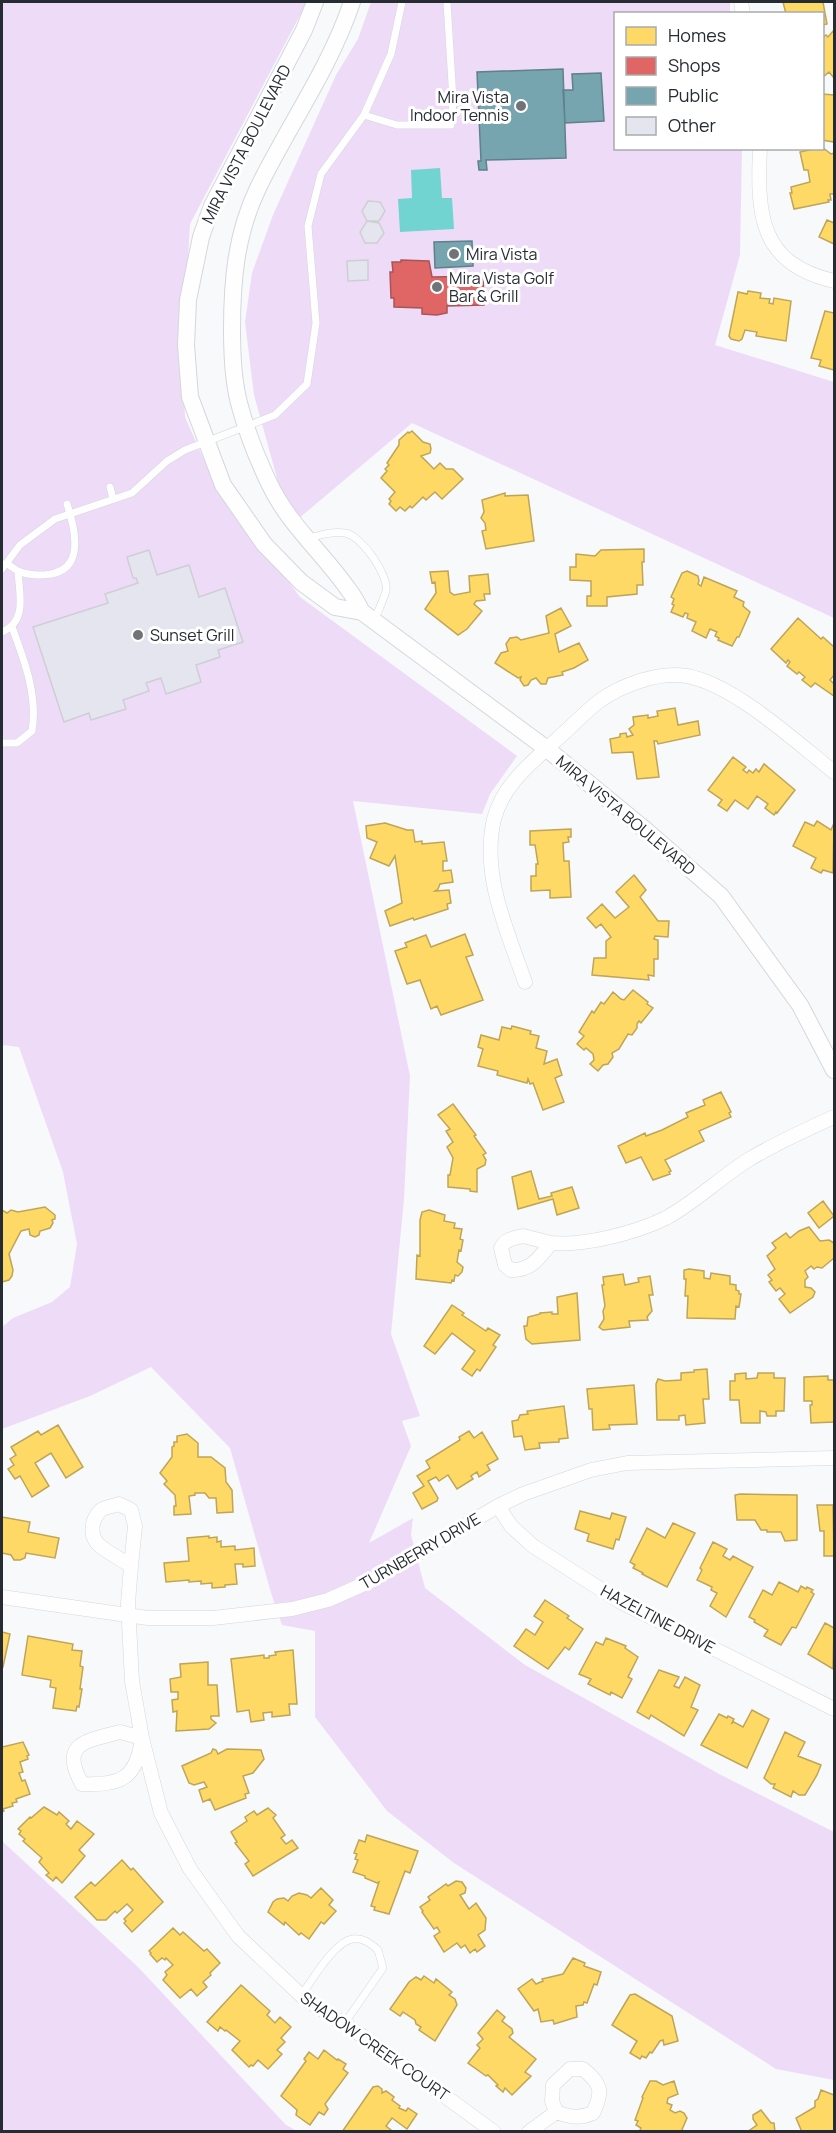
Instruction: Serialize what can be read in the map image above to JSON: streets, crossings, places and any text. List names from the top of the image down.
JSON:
{
  "streets": {
    "street": [
      "MIRA VISTA BOULEVARD",
      "TURNBERRY DRIVE",
      "HAZELTINE DRIVE",
      "SHADOW CREEK COURT"
    ]
  },
  "crossings": [
    ["TURNBERRY DRIVE", "HAZELTINE DRIVE"],
    ["TURNBERRY DRIVE", "SHADOW CREEK COURT"]
  ],
  "places": [
    "Mira Vista Indoor Tennis",
    "Mira Vista",
    "Mira Vista Golf Bar & Grill",
    "Sunset Grill"
  ],
  "legend": [
    "Homes",
    "Shops",
    "Public",
    "Other"
  ]
}
